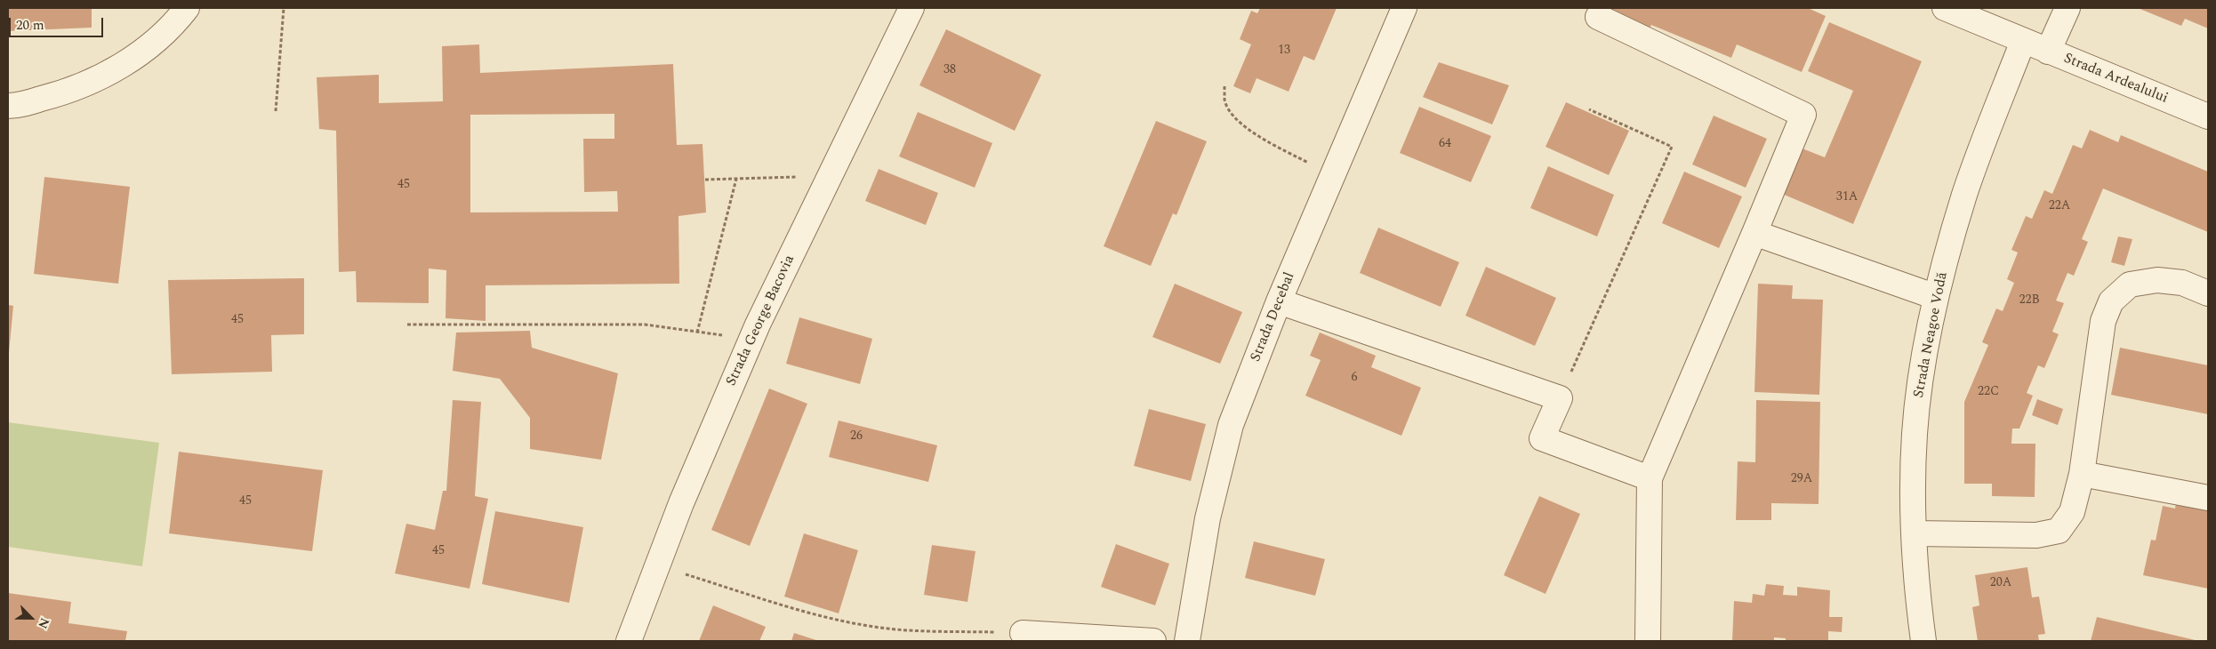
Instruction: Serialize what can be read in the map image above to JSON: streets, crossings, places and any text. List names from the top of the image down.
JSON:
{
  "streets": {
    "street": [
      "Strada Ardealului",
      "Strada Decebal",
      "Strada George Bacovia",
      "Strada Neagoe Vodă"
    ]
  },
  "crossings": [
    ["Strada Ardealului", "Strada Neagoe Vodă"]
  ],
  "house_numbers": [
    "13",
    "38",
    "64",
    "45",
    "31A",
    "22A",
    "22B",
    "45",
    "6",
    "22C",
    "26",
    "29A",
    "45",
    "45",
    "20A"
  ],
  "scale_bar": "20 m",
  "north": "bottom right"
}
